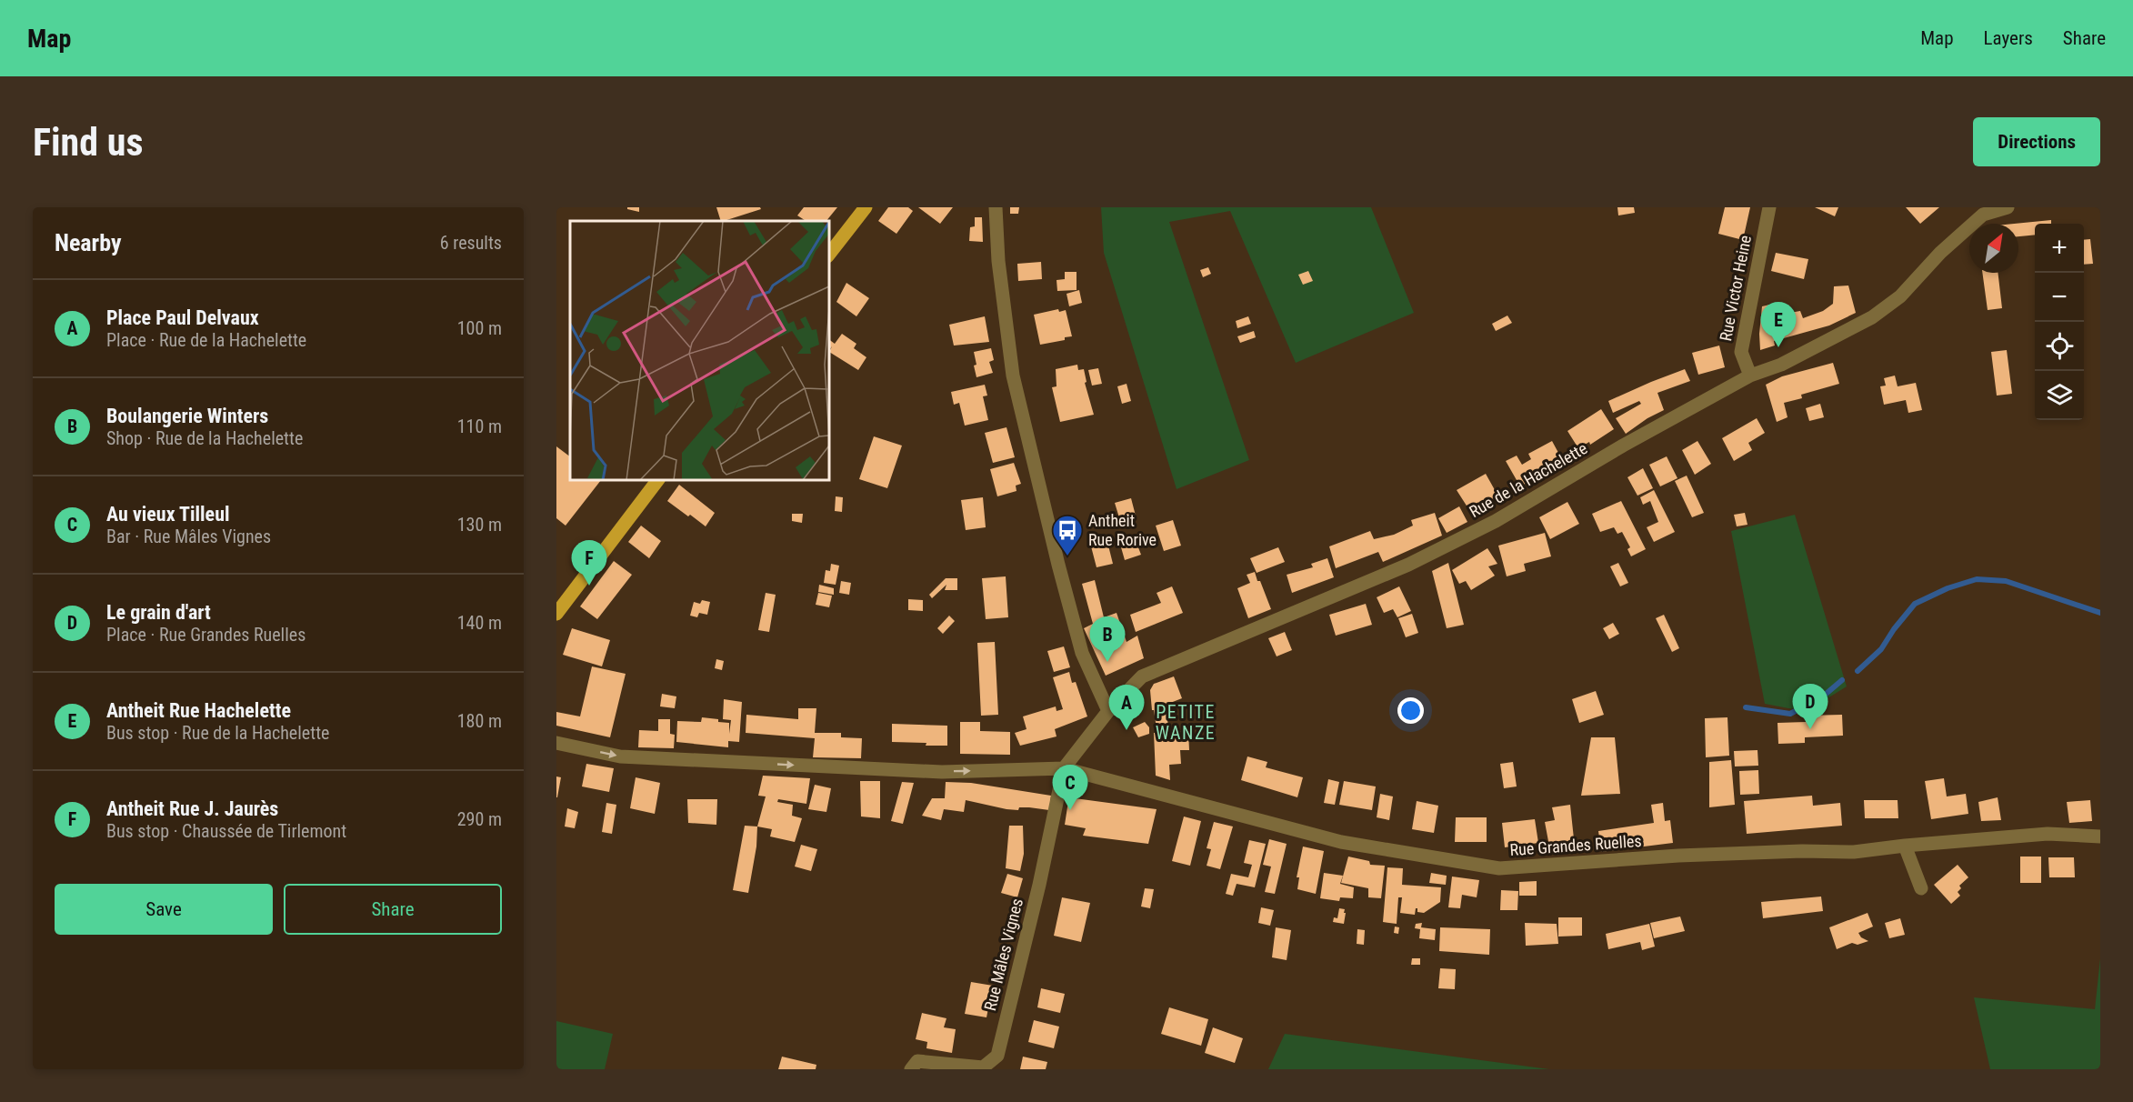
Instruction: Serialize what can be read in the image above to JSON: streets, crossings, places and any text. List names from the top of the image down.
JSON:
{
  "streets": {
    "street": [
      "Rue Victor Heine",
      "Rue de la Hachelette",
      "Rue Grandes Ruelles",
      "Rue Mâles Vignes"
    ]
  },
  "crossings": [
    ["Rue Victor Heine", "Rue de la Hachelette"],
    ["Rue de la Hachelette", "Rue Grandes Ruelles"],
    ["Rue de la Hachelette", "Rue Mâles Vignes"],
    ["Rue Grandes Ruelles", "Rue Mâles Vignes"]
  ],
  "districts": ["PETITE WANZE"],
  "places": {
    "bus stop": ["Antheit Rue Rorive"]
  },
  "north": "top right",
  "page": {
    "header": "Map",
    "nav": ["Map", "Layers", "Share"],
    "buttons": [
      "Directions",
      ["Save", "Share"]
    ],
    "title": "Find us",
    "heading": ["Nearby", "6 results"],
    "map_buttons": ["+", "−"],
    "list": [
      {
        "mark": "A",
        "name": "Place Paul Delvaux",
        "note": "Place · Rue de la Hachelette",
        "value": "100 m"
      },
      {
        "mark": "B",
        "name": "Boulangerie Winters",
        "note": "Shop · Rue de la Hachelette",
        "value": "110 m"
      },
      {
        "mark": "C",
        "name": "Au vieux Tilleul",
        "note": "Bar · Rue Mâles Vignes",
        "value": "130 m"
      },
      {
        "mark": "D",
        "name": "Le grain d'art",
        "note": "Place · Rue Grandes Ruelles",
        "value": "140 m"
      },
      {
        "mark": "E",
        "name": "Antheit Rue Hachelette",
        "note": "Bus stop · Rue de la Hachelette",
        "value": "180 m"
      },
      {
        "mark": "F",
        "name": "Antheit Rue J. Jaurès",
        "note": "Bus stop · Chaussée de Tirlemont",
        "value": "290 m"
      }
    ],
    "pins": [
      "E",
      "F",
      "B",
      "D",
      "A",
      "C"
    ]
  }
}
